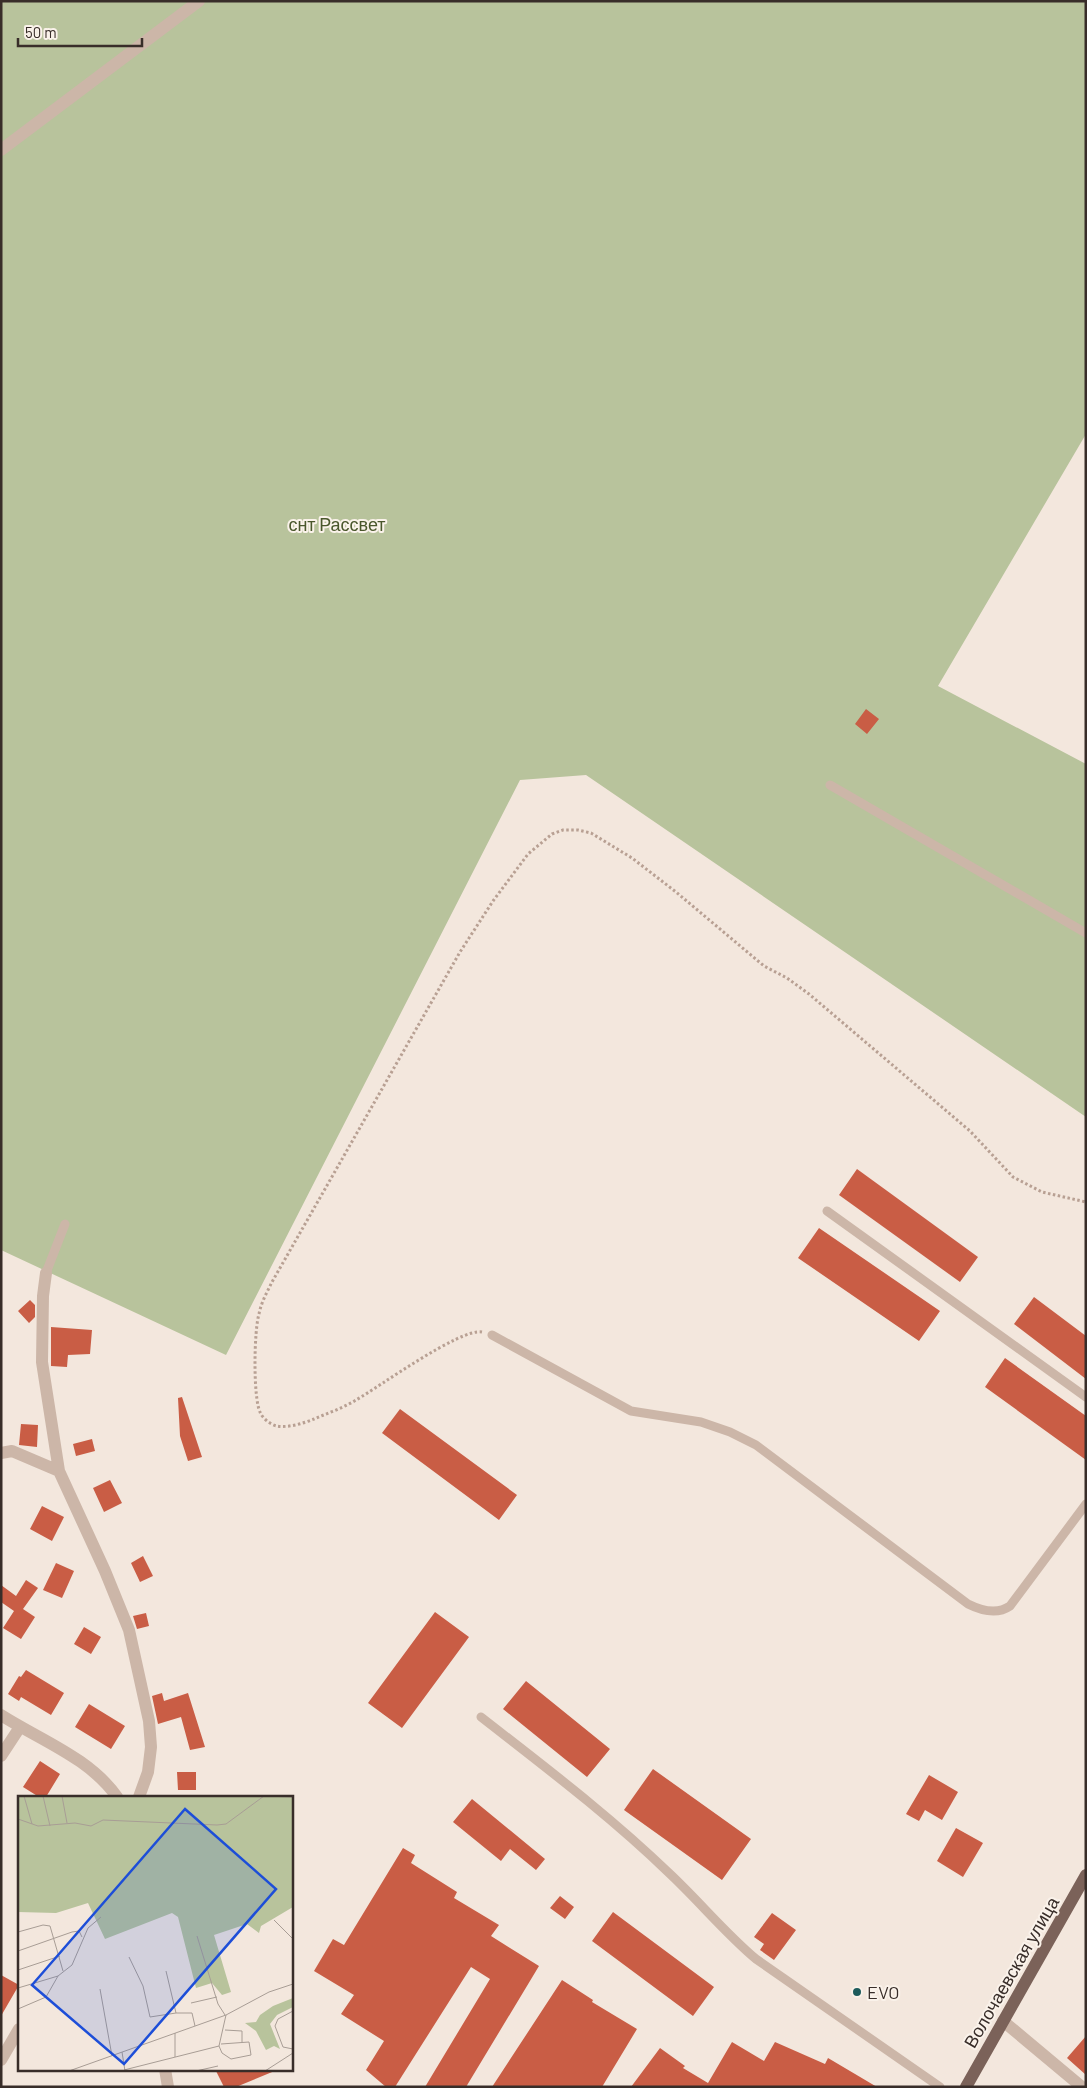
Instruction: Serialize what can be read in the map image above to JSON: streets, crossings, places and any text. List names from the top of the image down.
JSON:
{
  "streets": {
    "main road": ["Волочаевская улица"]
  },
  "parks": ["снт Рассвет"],
  "places": ["EVO"],
  "scale_bar": "50 m"
}
